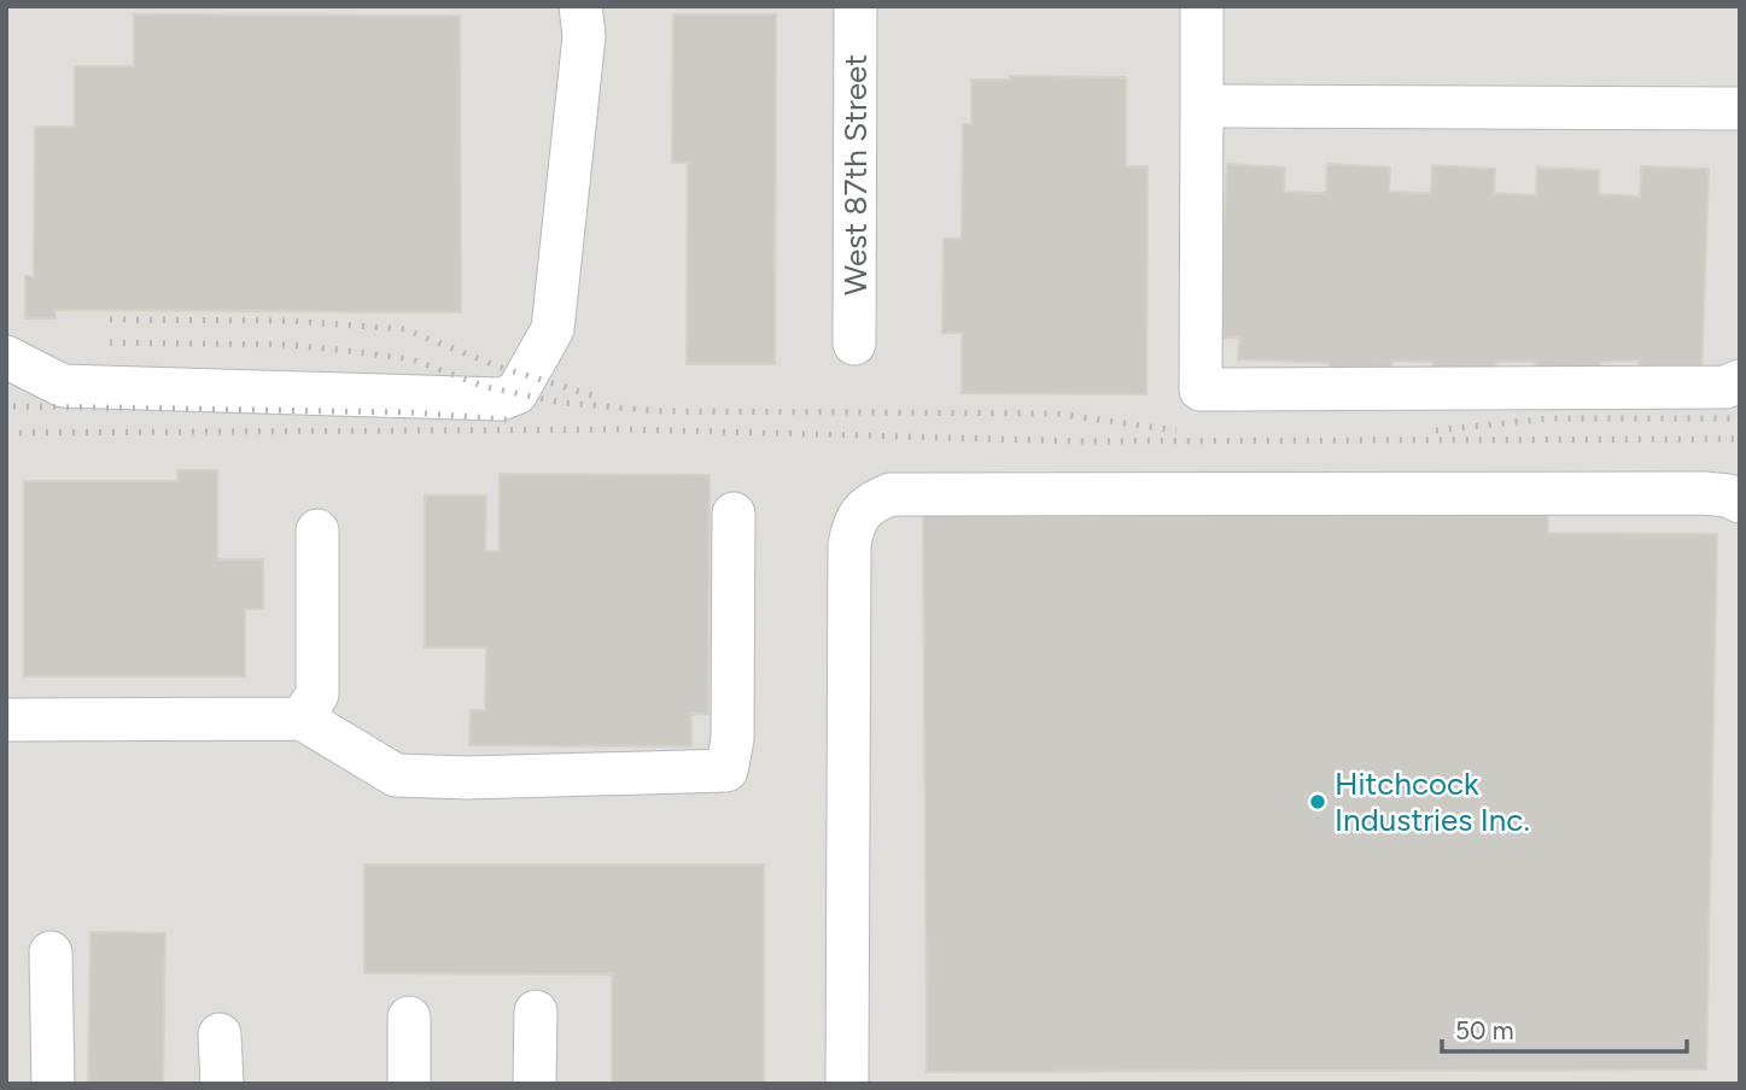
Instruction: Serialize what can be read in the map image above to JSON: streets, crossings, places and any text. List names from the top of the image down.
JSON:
{
  "streets": {
    "street": ["West 87th Street"]
  },
  "places": ["Hitchcock Industries Inc."],
  "scale_bar": "50 m"
}
